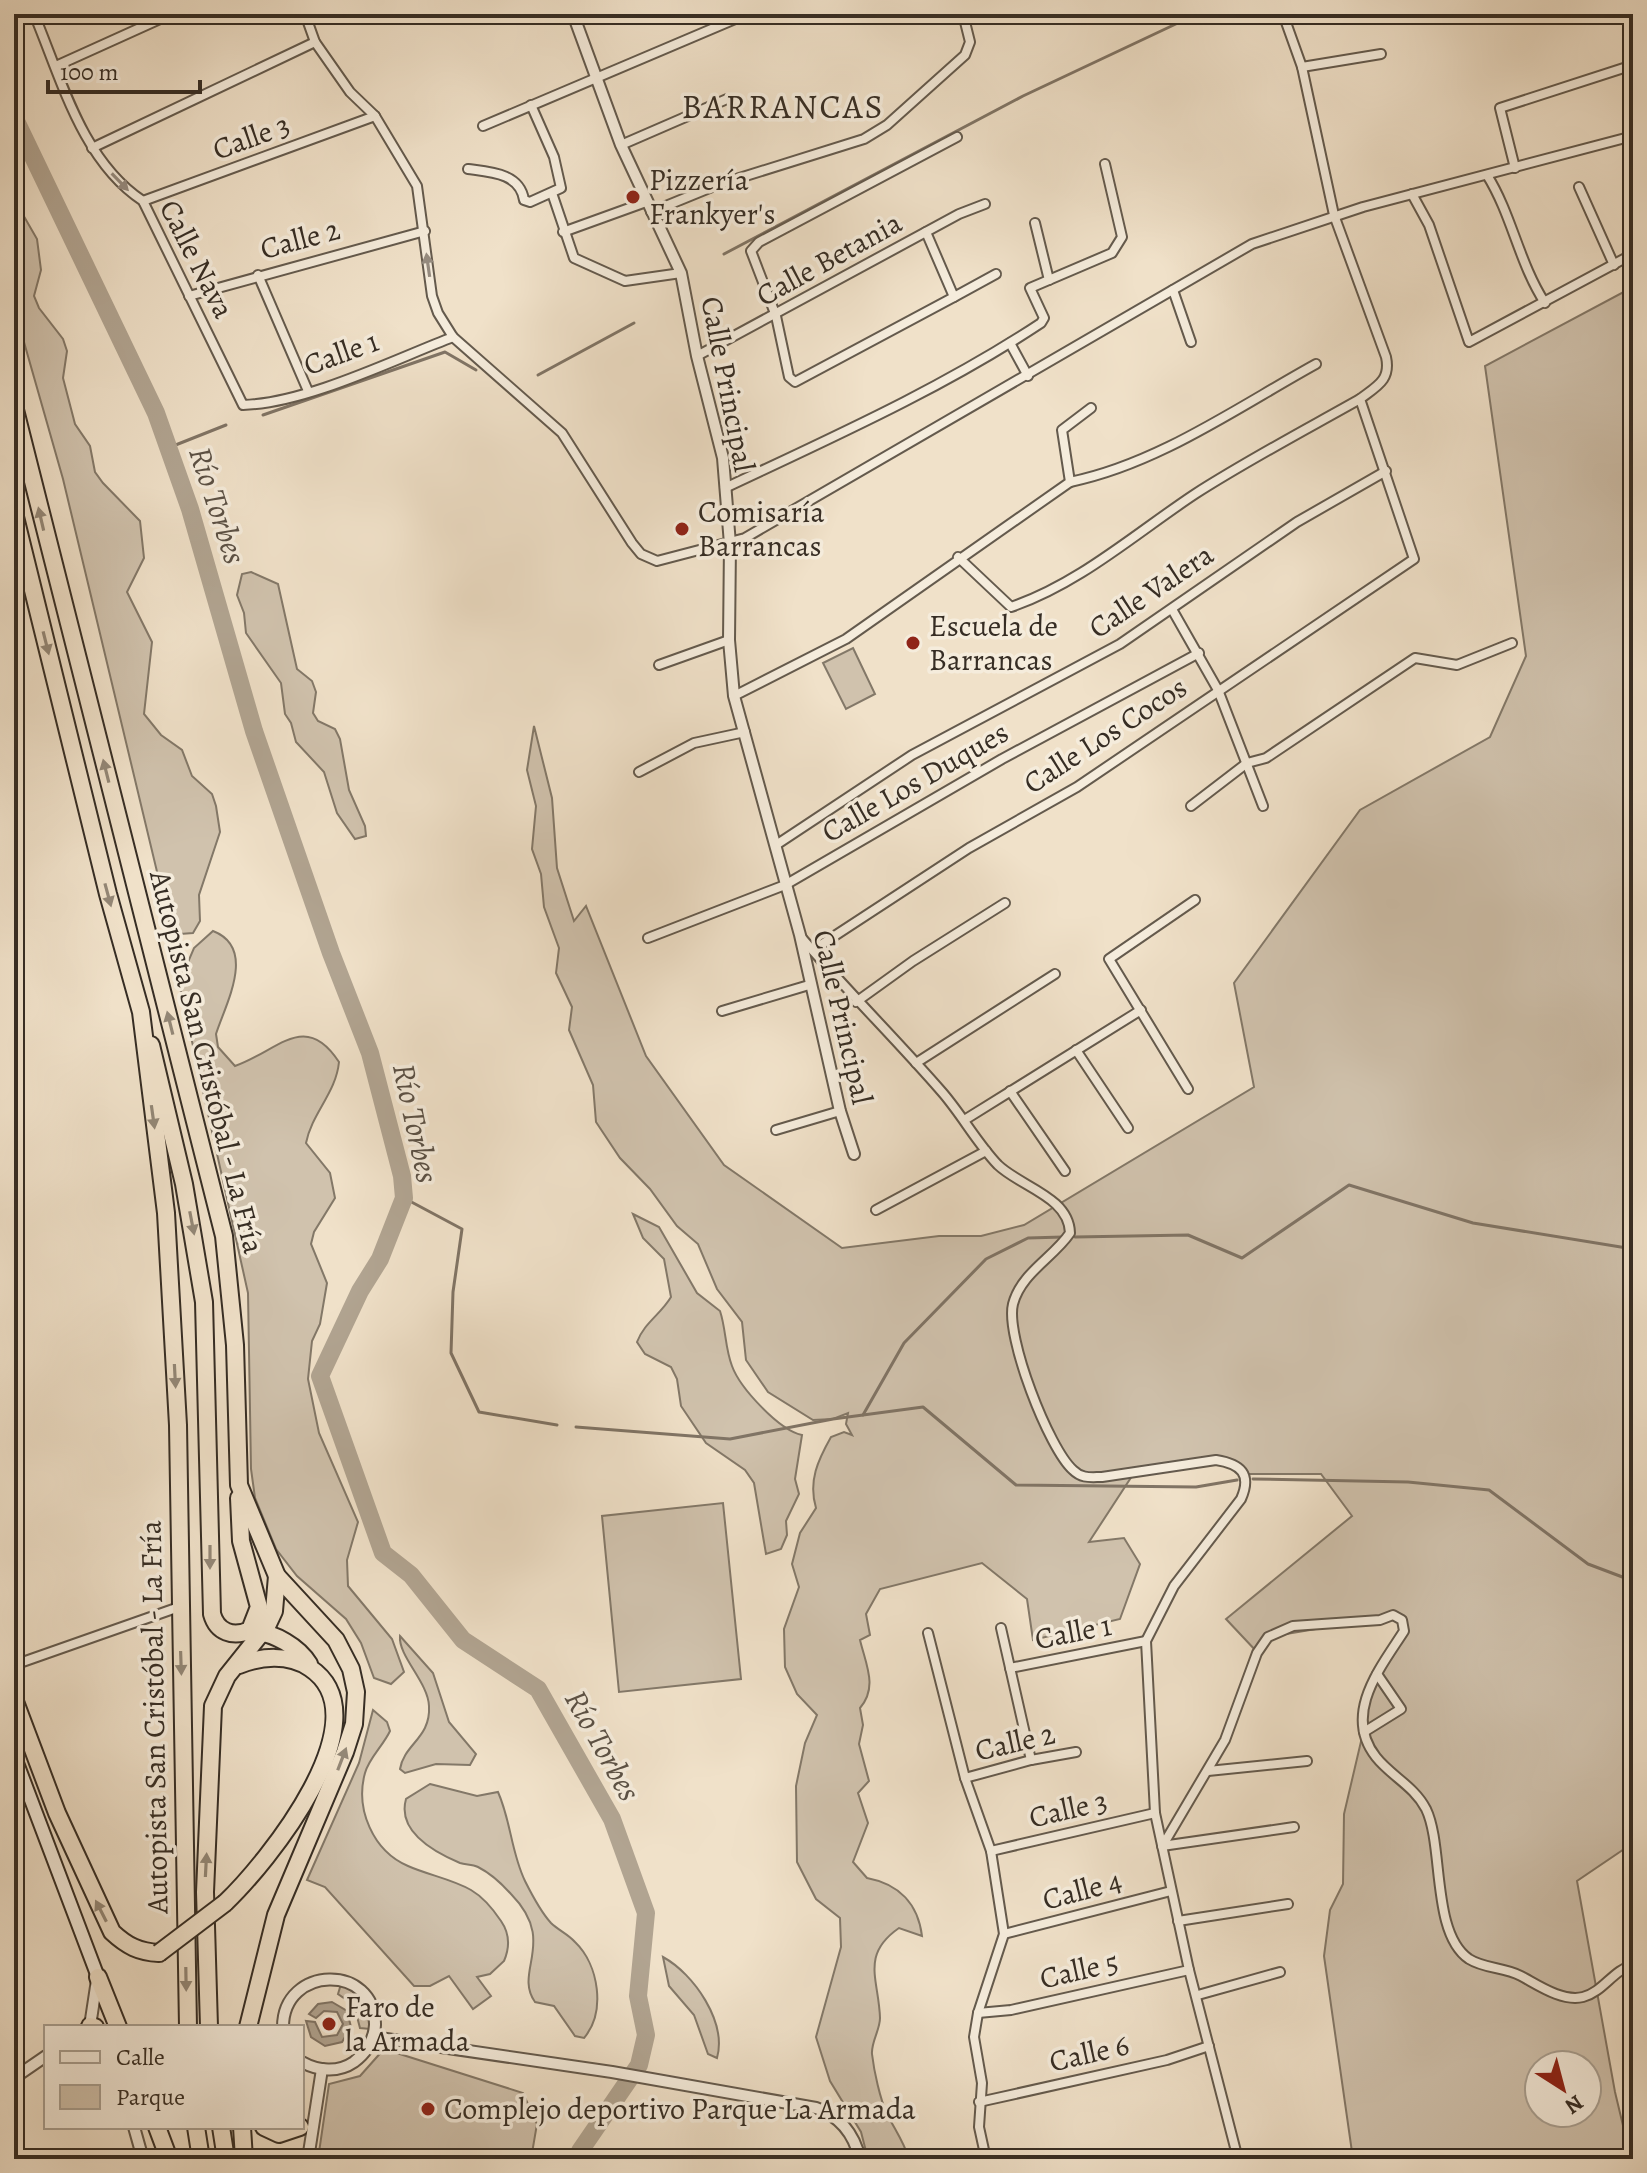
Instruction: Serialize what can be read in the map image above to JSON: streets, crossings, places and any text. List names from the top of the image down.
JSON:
{
  "streets": {
    "highway": ["Autopista San Cristóbal - La Fría"],
    "street": [
      "Calle 3",
      "Calle 2",
      "Calle Nava",
      "Calle Betania",
      "Calle 1",
      "Calle Principal",
      "Calle Valera",
      "Calle Los Cocos",
      "Calle Los Duques",
      "Calle 4",
      "Calle 5",
      "Calle 6"
    ]
  },
  "crossings": [
    ["Calle 3", "Calle Nava"],
    ["Calle 2", "Calle Nava"],
    ["Calle Nava", "Calle 1"],
    ["Calle Betania", "Calle Principal"],
    ["Calle Principal", "Calle Valera"],
    ["Calle Principal", "Calle Los Duques"],
    ["Calle Valera", "Calle Los Cocos"]
  ],
  "districts": ["BARRANCAS"],
  "water": ["Río Torbes"],
  "places": [
    "Pizzería Frankyer's",
    "Comisaría Barrancas",
    "Escuela de Barrancas",
    "Faro de la Armada",
    "Complejo deportivo Parque La Armada"
  ],
  "legend": ["Calle", "Parque"],
  "scale_bar": "100 m",
  "north": "bottom right"
}
